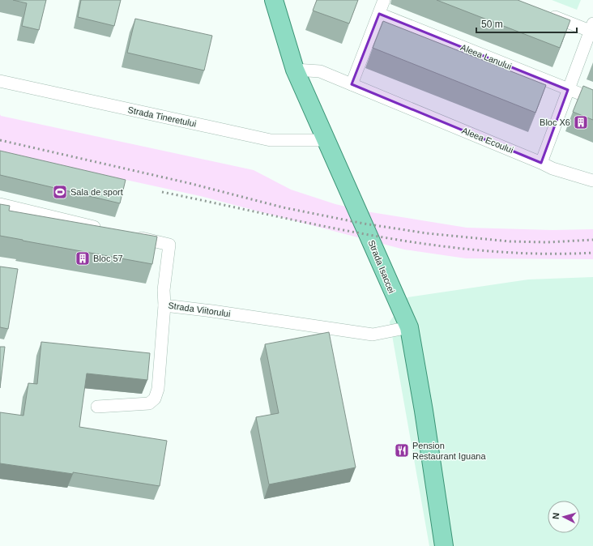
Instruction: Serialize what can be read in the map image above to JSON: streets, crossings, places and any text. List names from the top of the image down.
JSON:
{
  "streets": {
    "main road": ["Strada Isaccei"],
    "street": [
      "Aleea Lanului",
      "Strada Tineretului",
      "Aleea Ecoului",
      "Strada Viitorului"
    ]
  },
  "crossings": [
    ["Strada Tineretului", "Strada Isaccei"],
    ["Aleea Ecoului", "Strada Isaccei"],
    ["Strada Isaccei", "Strada Viitorului"]
  ],
  "places": {
    "building": ["Bloc X6", "Bloc 57"],
    "sports": ["Sala de sport"],
    "restaurant": ["Pension Restaurant Iguana"]
  },
  "scale_bar": "50 m",
  "north": "left"
}
